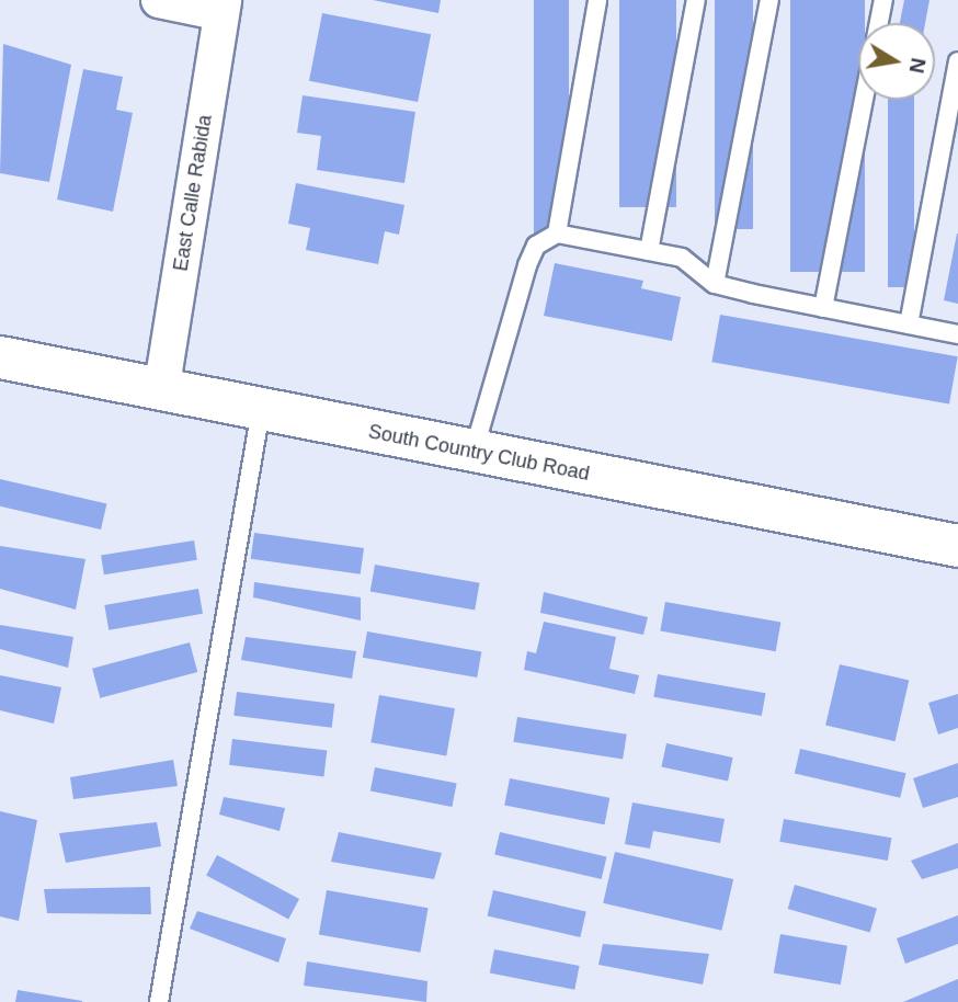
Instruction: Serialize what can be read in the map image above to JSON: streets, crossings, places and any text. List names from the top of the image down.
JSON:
{
  "streets": {
    "street": ["East Calle Rabida", "South Country Club Road"]
  },
  "crossings": [
    ["East Calle Rabida", "South Country Club Road"]
  ],
  "north": "right"
}
